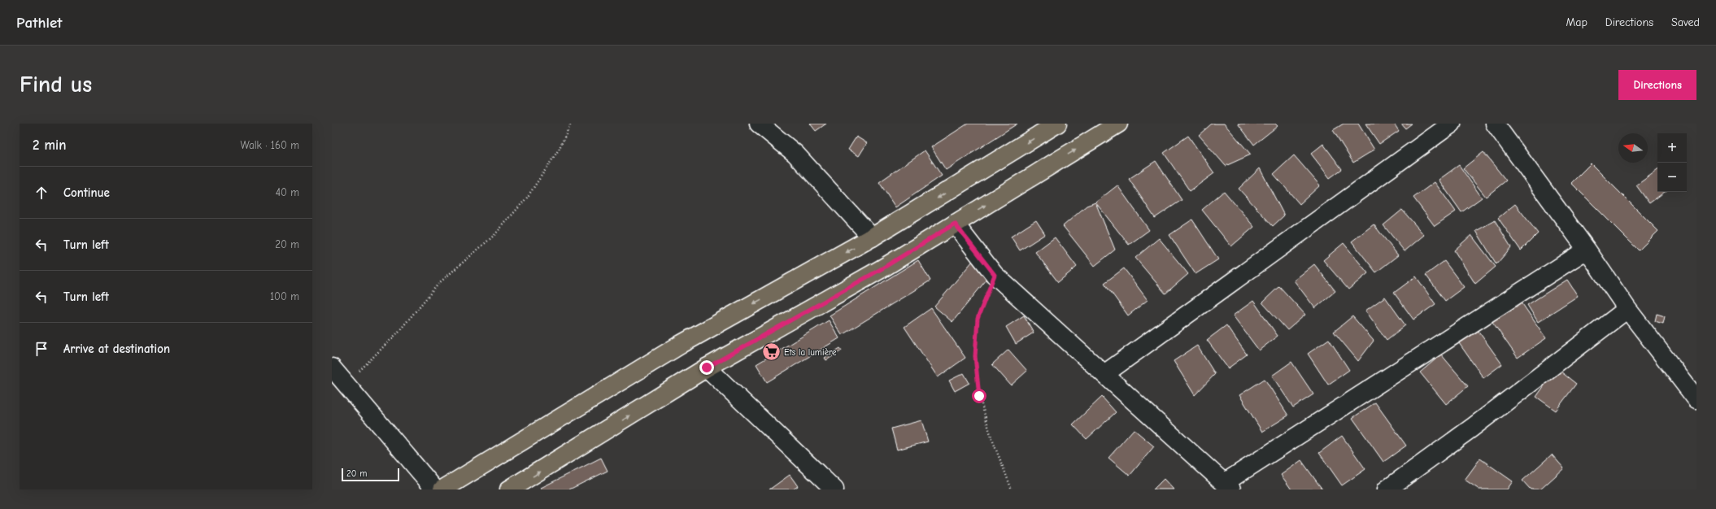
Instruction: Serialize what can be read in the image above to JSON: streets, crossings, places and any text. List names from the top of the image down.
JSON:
{
  "places": {
    "supermarket": ["Ets la lumière"]
  },
  "scale_bar": "20 m",
  "north": "left",
  "page": {
    "header": "Pathlet",
    "nav": ["Map", "Directions", "Saved"],
    "buttons": "Directions",
    "title": "Find us",
    "heading": ["2 min", "Walk · 160 m"],
    "map_buttons": ["+", "−"],
    "list": [
      ["Continue", "40 m"],
      ["Turn left", "20 m"],
      ["Turn left", "100 m"],
      "Arrive at destination"
    ],
    "scale": "20 m"
  }
}
